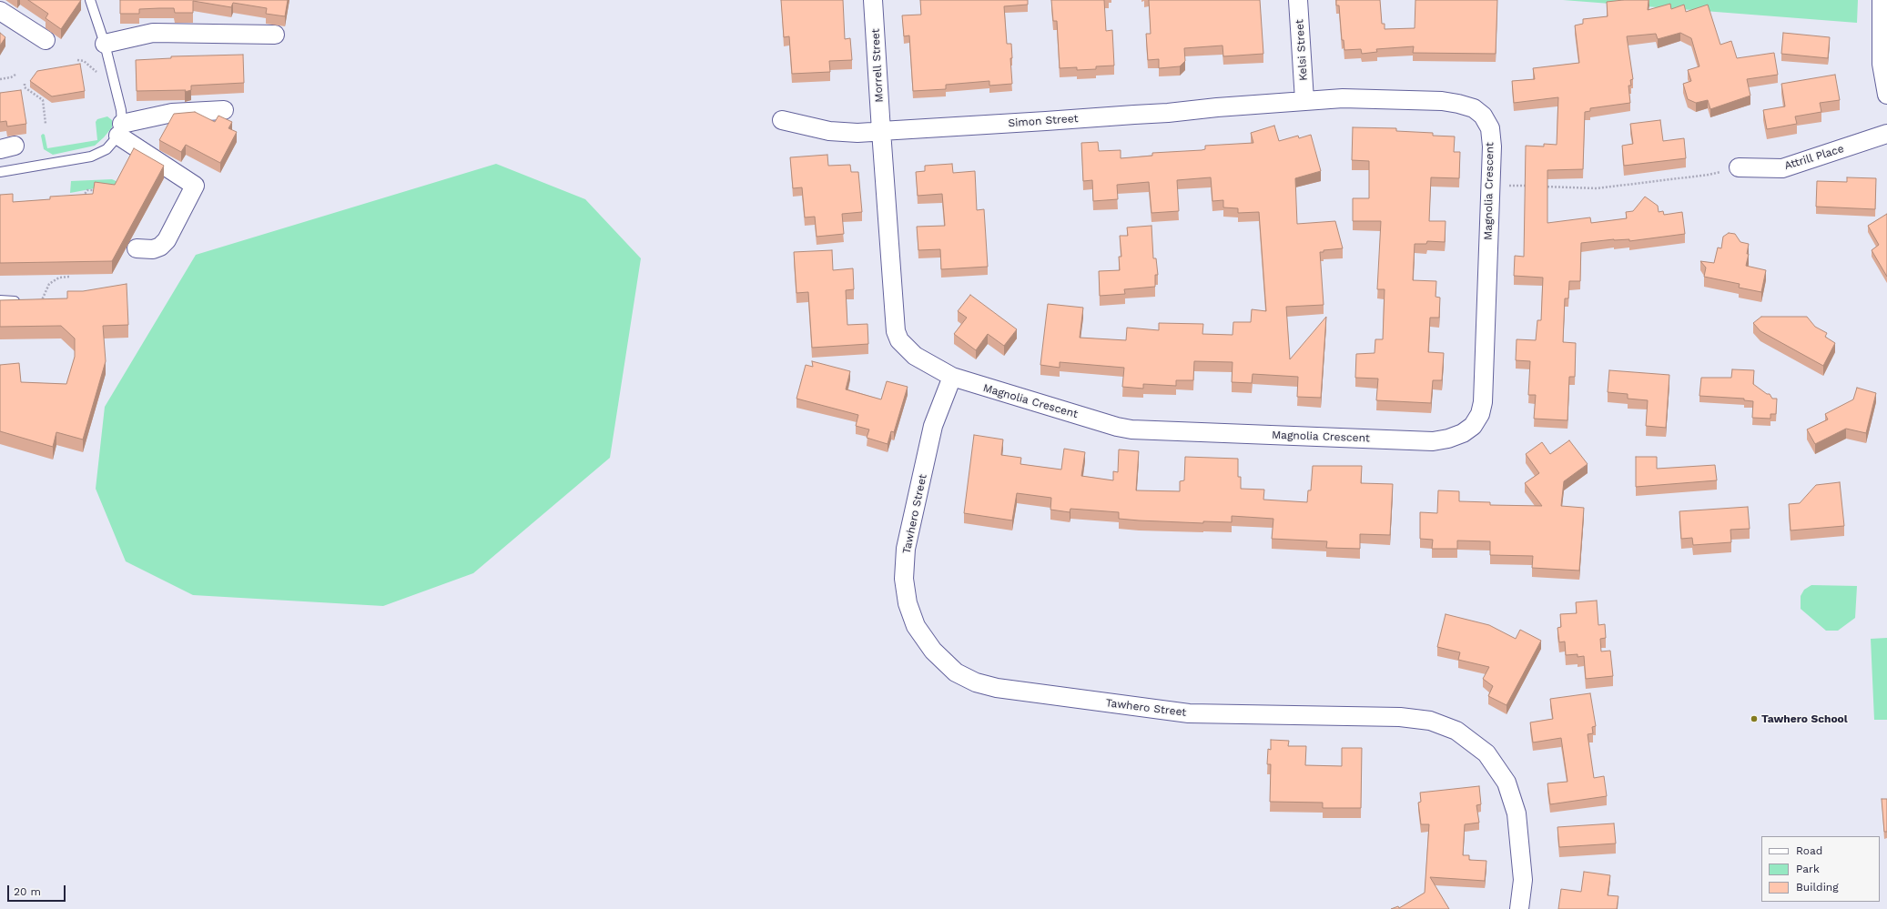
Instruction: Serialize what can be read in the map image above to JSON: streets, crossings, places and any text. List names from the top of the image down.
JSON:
{
  "streets": {
    "street": [
      "Kelsi Street",
      "Morrell Street",
      "Simon Street",
      "Attrill Place",
      "Magnolia Crescent",
      "Tawhero Street"
    ]
  },
  "crossings": [
    ["Kelsi Street", "Simon Street"],
    ["Kelsi Street", "Magnolia Crescent"],
    ["Morrell Street", "Simon Street"],
    ["Morrell Street", "Magnolia Crescent"],
    ["Simon Street", "Magnolia Crescent"],
    ["Magnolia Crescent", "Tawhero Street"]
  ],
  "places": ["Tawhero School"],
  "legend": ["Road", "Park", "Building"],
  "scale_bar": "20 m"
}
